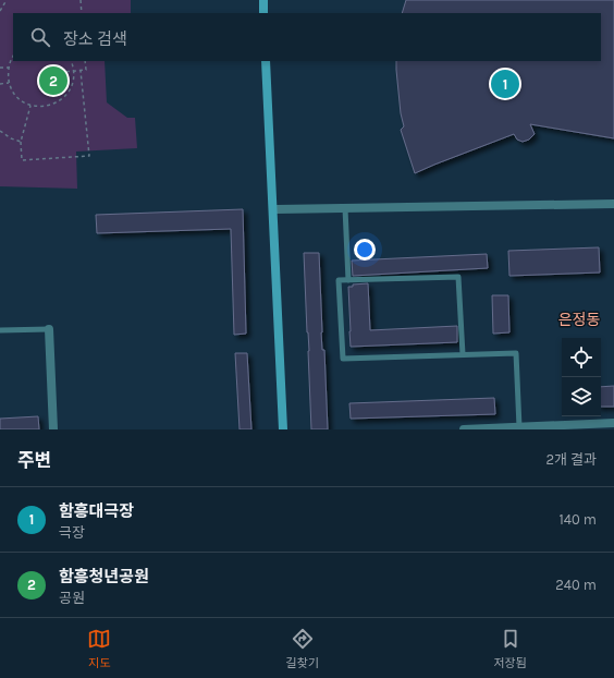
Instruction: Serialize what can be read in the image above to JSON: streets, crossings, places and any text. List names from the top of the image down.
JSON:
{
  "districts": ["은정동"],
  "page": {
    "search": "장소 검색",
    "pins": ["2", "1"],
    "heading": ["주변", "2개 결과"],
    "list": [
      {
        "mark": "1",
        "name": "함흥대극장",
        "note": "극장",
        "value": "140 m"
      },
      {
        "mark": "2",
        "name": "함흥청년공원",
        "note": "공원",
        "value": "240 m"
      }
    ],
    "nav": ["지도", "길찾기", "저장됨"]
  }
}
